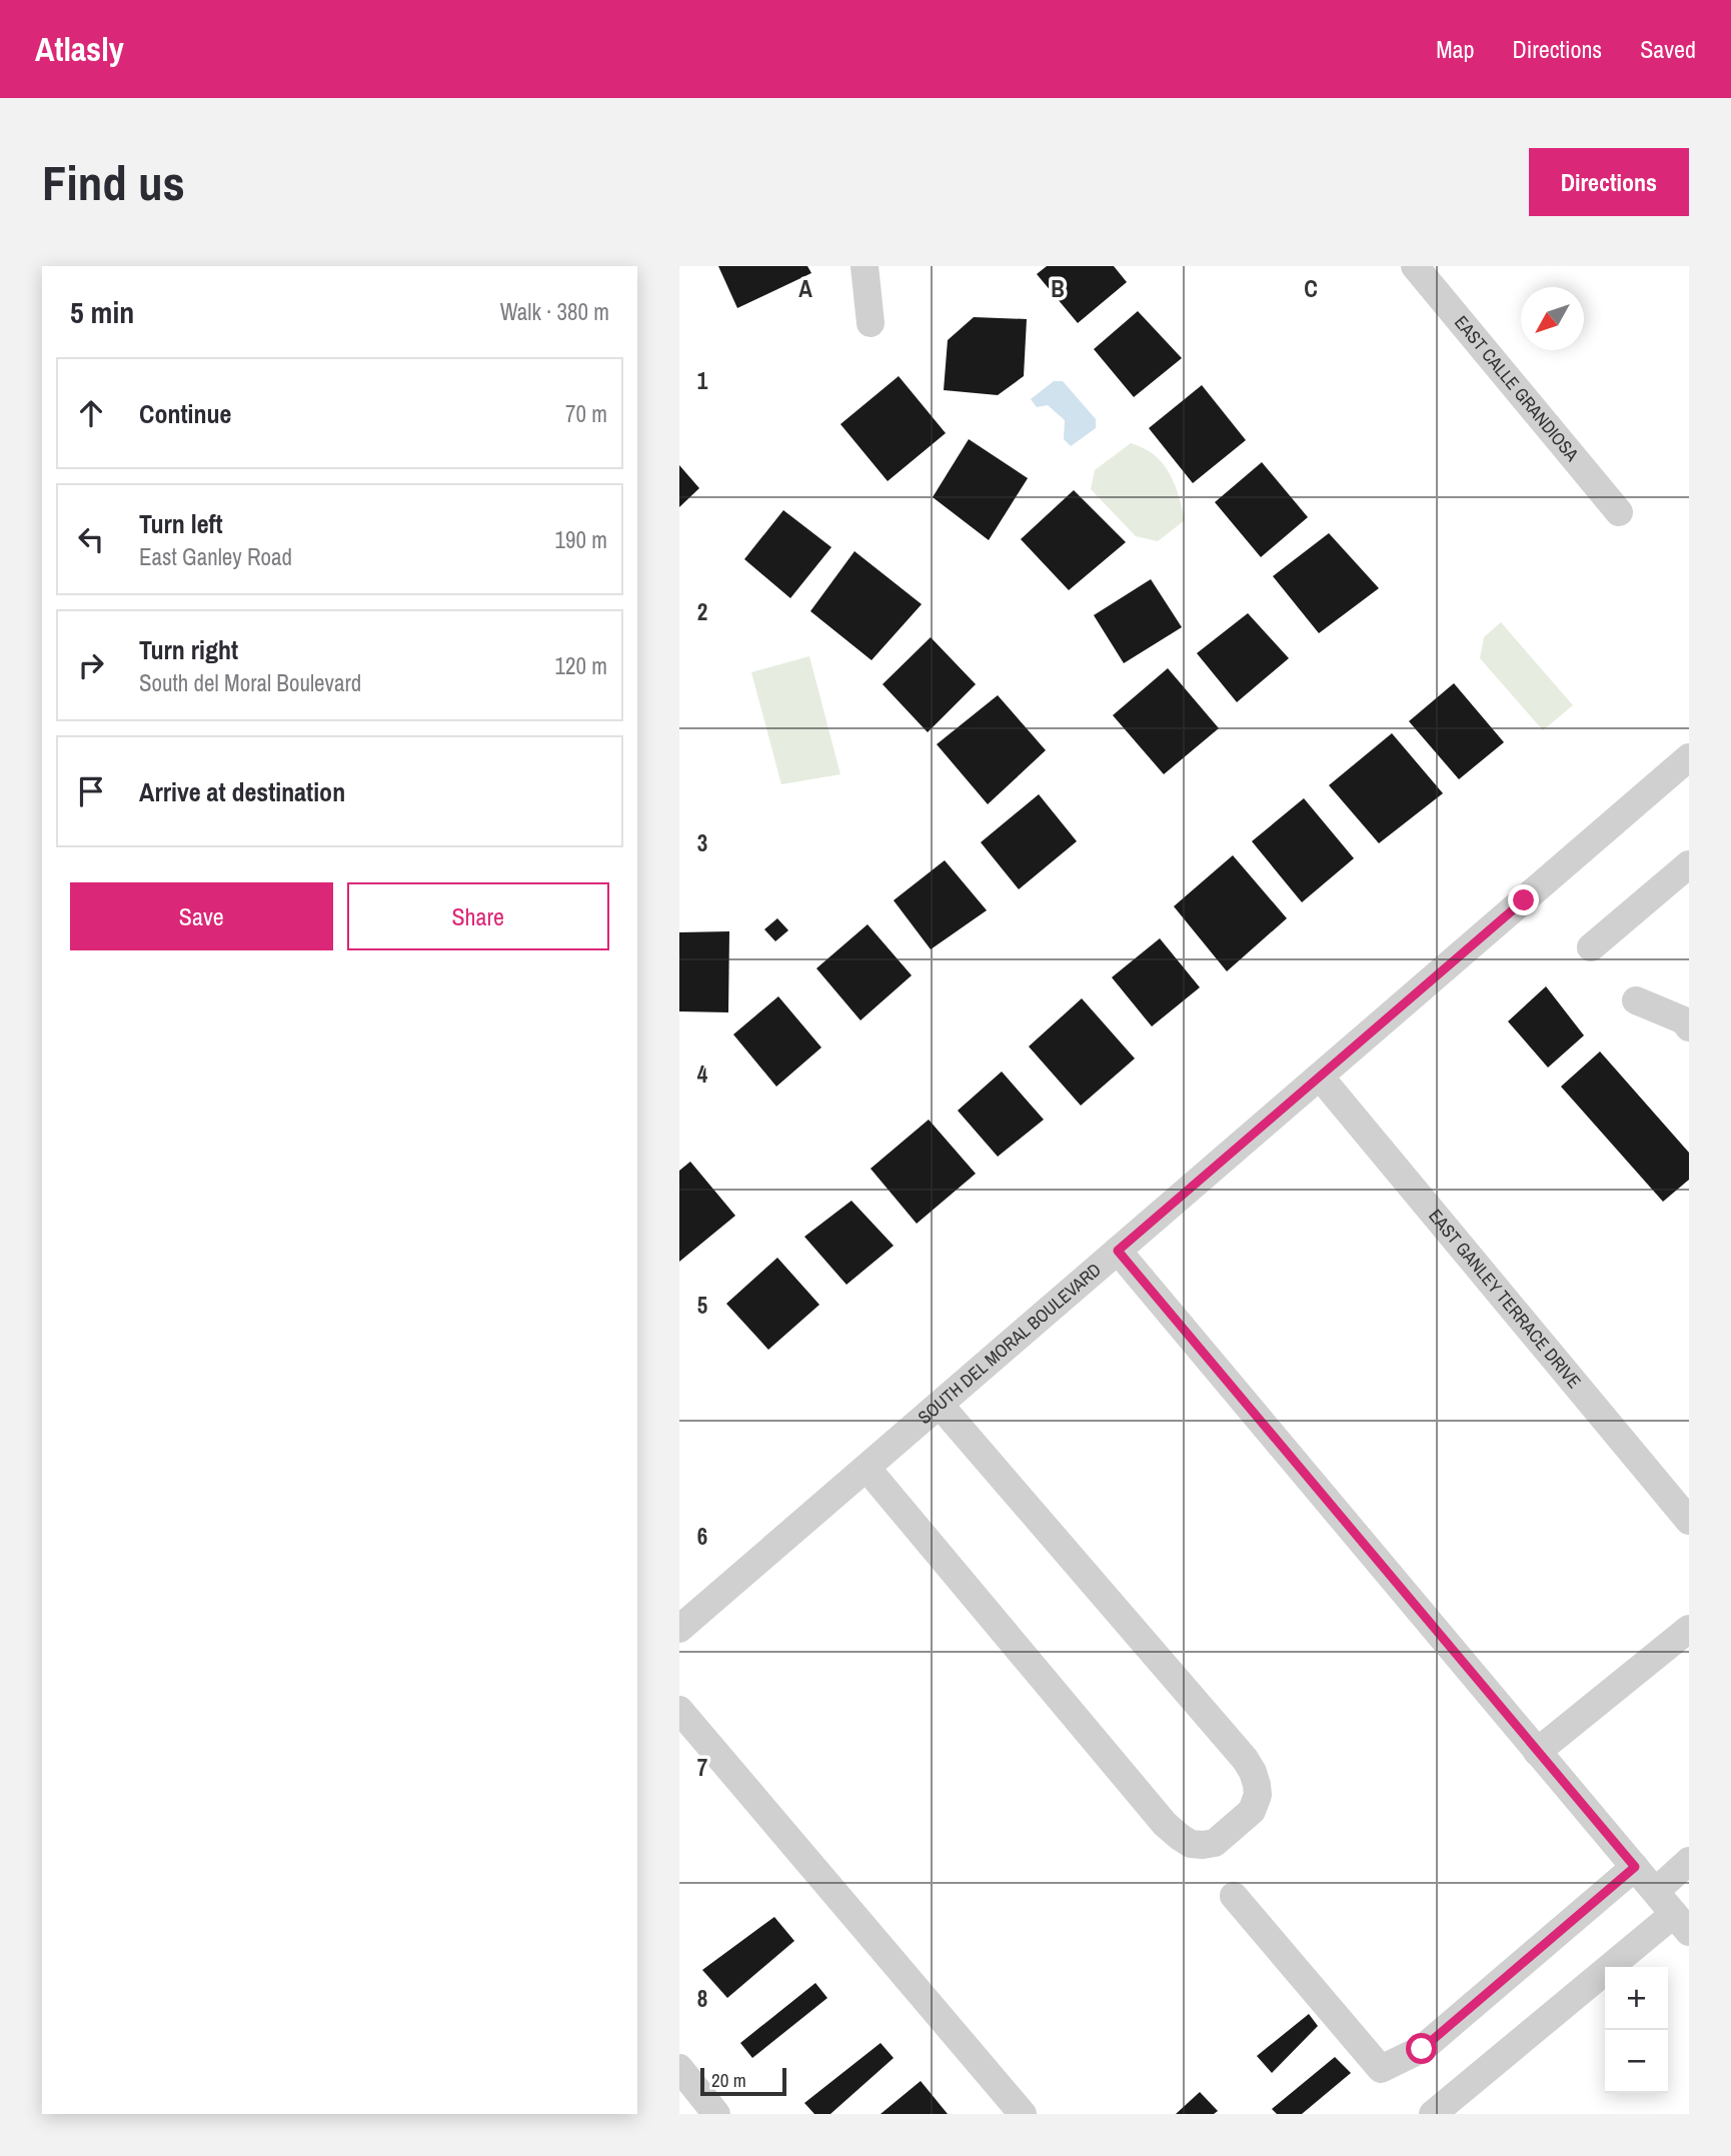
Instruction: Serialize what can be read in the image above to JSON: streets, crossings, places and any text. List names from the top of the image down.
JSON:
{
  "streets": {
    "street": ["EAST CALLE GRANDIOSA", "EAST GANLEY TERRACE DRIVE", "SOUTH DEL MORAL BOULEVARD"]
  },
  "crossings": [
    ["EAST GANLEY TERRACE DRIVE", "SOUTH DEL MORAL BOULEVARD"]
  ],
  "scale_bar": "20 m",
  "north": "bottom left",
  "page": {
    "header": "Atlasly",
    "nav": ["Map", "Directions", "Saved"],
    "buttons": [
      "Directions",
      ["Save", "Share"]
    ],
    "title": "Find us",
    "heading": ["5 min", "Walk · 380 m"],
    "list": [
      ["Continue", "70 m"],
      ["Turn left", "East Ganley Road", "190 m"],
      ["Turn right", "South del Moral Boulevard", "120 m"],
      "Arrive at destination"
    ],
    "map_buttons": ["+", "−"],
    "scale": "20 m"
  },
  "grid": {
    "columns": ["A", "B", "C"],
    "rows": [
      "1",
      "2",
      "3",
      "4",
      "5",
      "6",
      "7",
      "8"
    ]
  }
}
